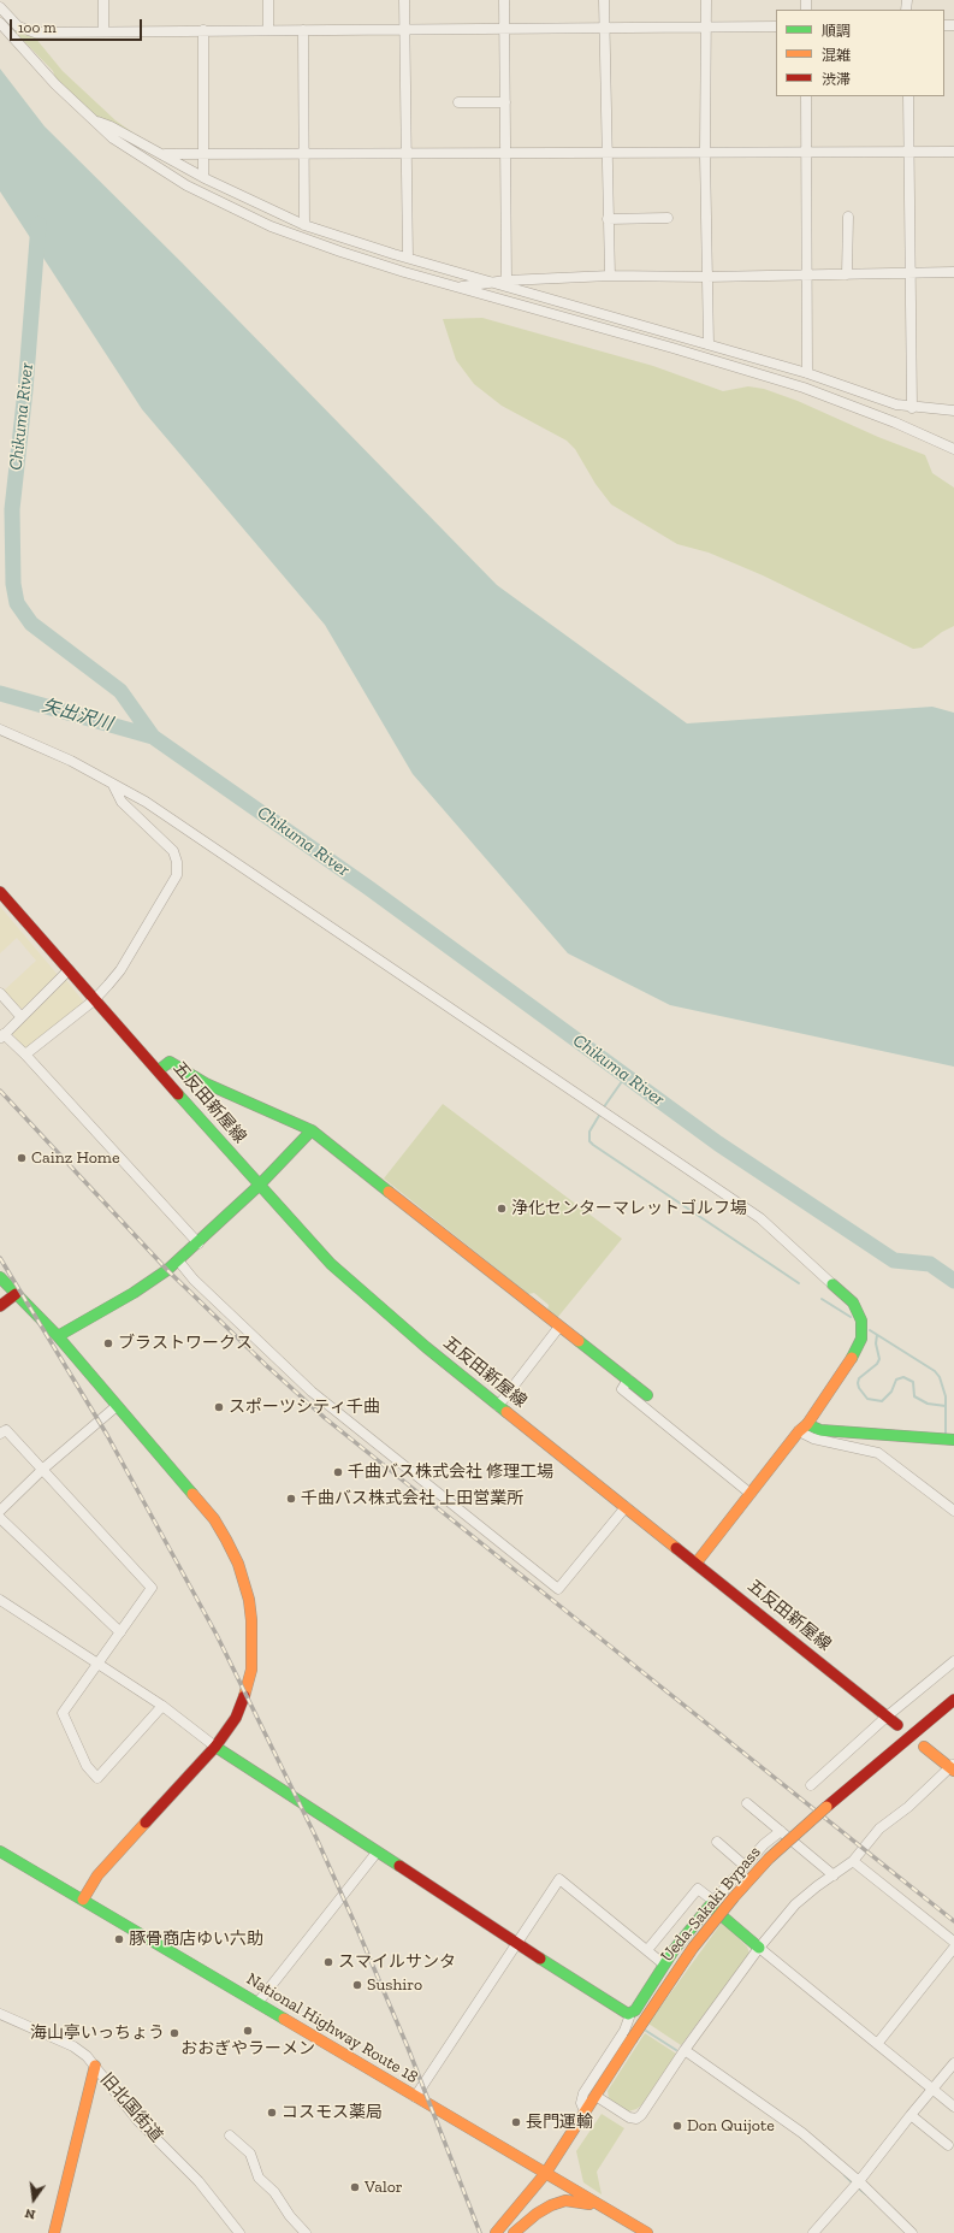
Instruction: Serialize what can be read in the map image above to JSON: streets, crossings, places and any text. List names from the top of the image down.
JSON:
{
  "streets": {
    "main road": ["五反田新屋線", "Ueda-Sakaki Bypass", "National Highway Route 18"],
    "street": ["旧北国街道"]
  },
  "crossings": [
    ["Ueda-Sakaki Bypass", "National Highway Route 18"]
  ],
  "water": ["Chikuma River", "矢出沢川"],
  "places": [
    "Cainz Home",
    "浄化センターマレットゴルフ場",
    "ブラストワークス",
    "スポーツシティ千曲",
    "千曲バス株式会社 修理工場",
    "千曲バス株式会社 上田営業所",
    "豚骨商店ゆい六助",
    "スマイルサンタ",
    "Sushiro",
    "おおぎやラーメン",
    "海山亭いっちょう",
    "コスモス薬局",
    "長門運輸",
    "Don Quijote",
    "Valor"
  ],
  "legend": ["順調", "混雑", "渋滞"],
  "scale_bar": "100 m",
  "north": "bottom"
}
